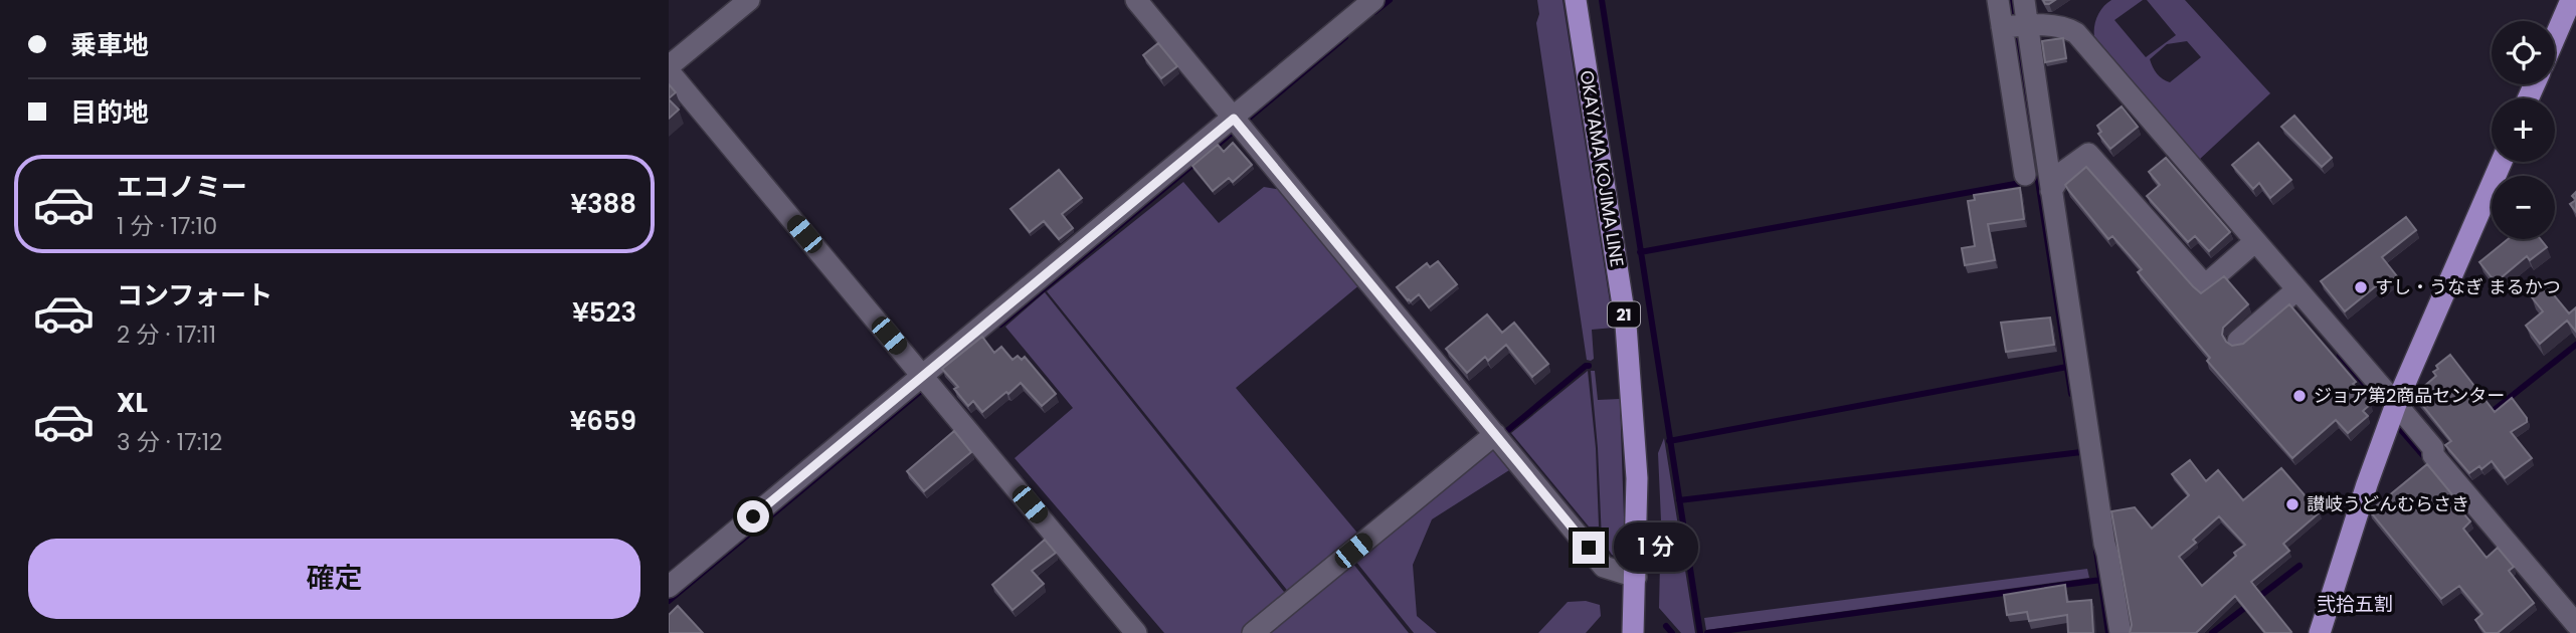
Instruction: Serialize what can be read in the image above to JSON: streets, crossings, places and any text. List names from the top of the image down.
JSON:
{
  "streets": {
    "main road": ["OKAYAMA KOJIMA LINE", "21"]
  },
  "districts": ["弐拾五割"],
  "places": ["すし・うなぎ まるかつ", "ジョア第2商品センター", "讃岐うどんむらさき"],
  "page": {
    "banner": ["乗車地", "目的地"],
    "map_buttons": ["+", "−"],
    "list": [
      {
        "name": "エコノミー",
        "note": "1 分 · 17:10",
        "value": "¥388"
      },
      {
        "name": "コンフォート",
        "note": "2 分 · 17:11",
        "value": "¥523"
      },
      {
        "name": "XL",
        "note": "3 分 · 17:12",
        "value": "¥659"
      }
    ],
    "bubble": "1 分",
    "buttons": "確定"
  }
}
